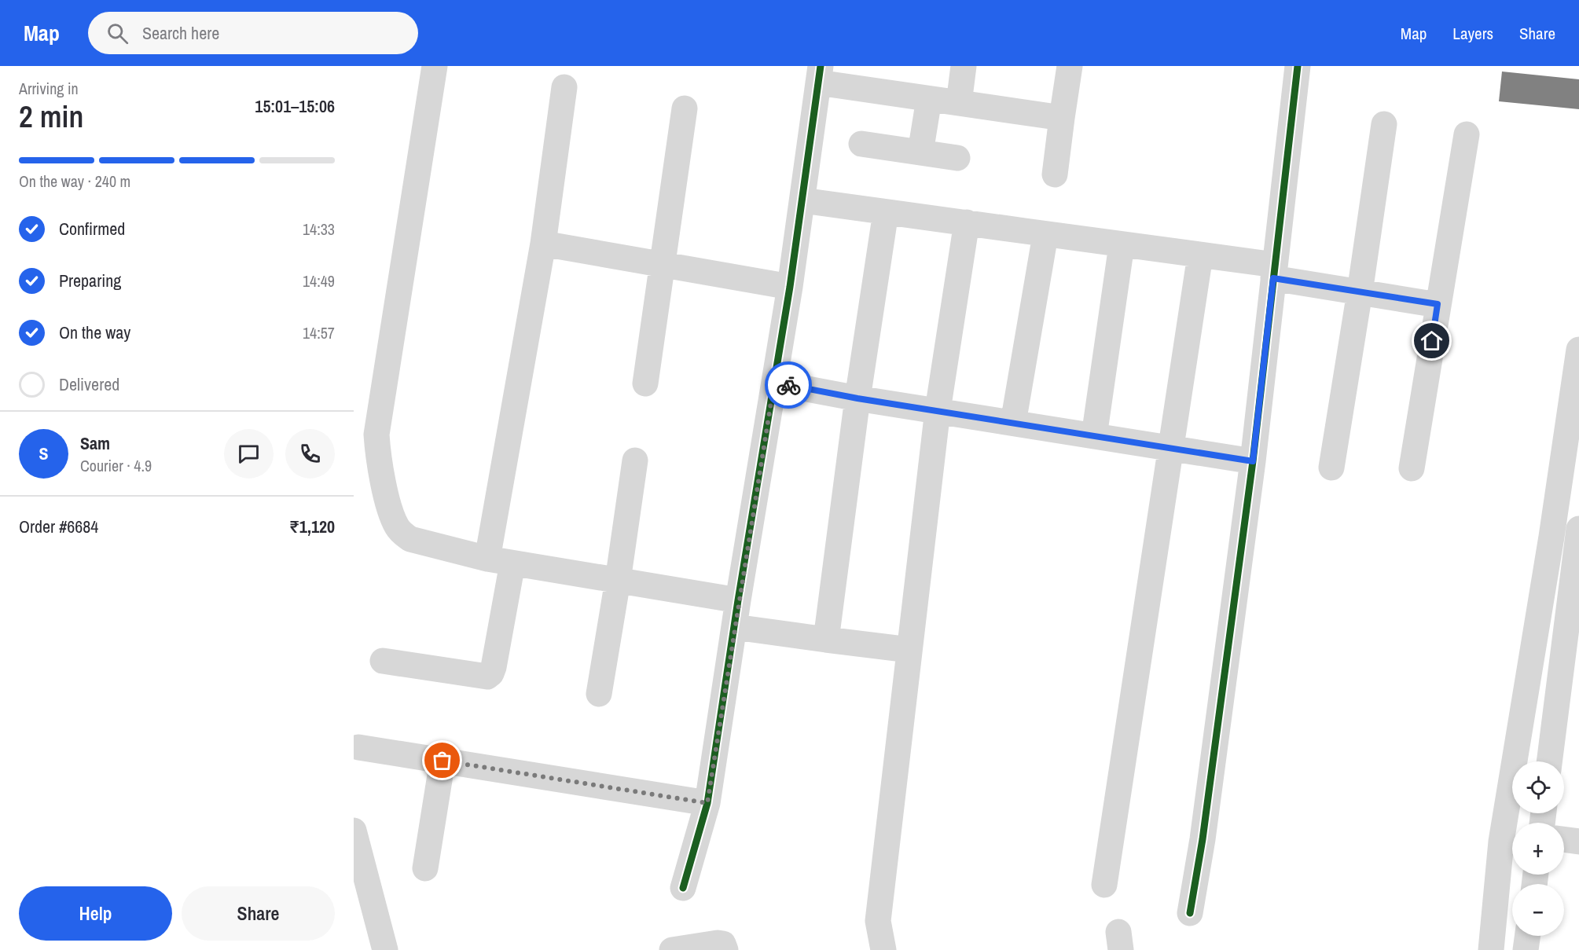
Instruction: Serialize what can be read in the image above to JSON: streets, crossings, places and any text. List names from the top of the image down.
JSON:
{
  "page": {
    "header": "Map",
    "search": "Search here",
    "nav": ["Map", "Layers", "Share"],
    "heading": ["2 min", "Arriving in", "15:01–15:06"],
    "panel": [
      "Sam",
      "Courier · 4.9",
      "Order #6684",
      "₹1,120"
    ],
    "bar": "On the way · 240 m",
    "list": [
      ["Confirmed", "14:33"],
      ["Preparing", "14:49"],
      ["On the way", "14:57"],
      "Delivered"
    ],
    "round": "S",
    "map_buttons": ["+", "−"],
    "buttons": ["Help", "Share"]
  }
}
